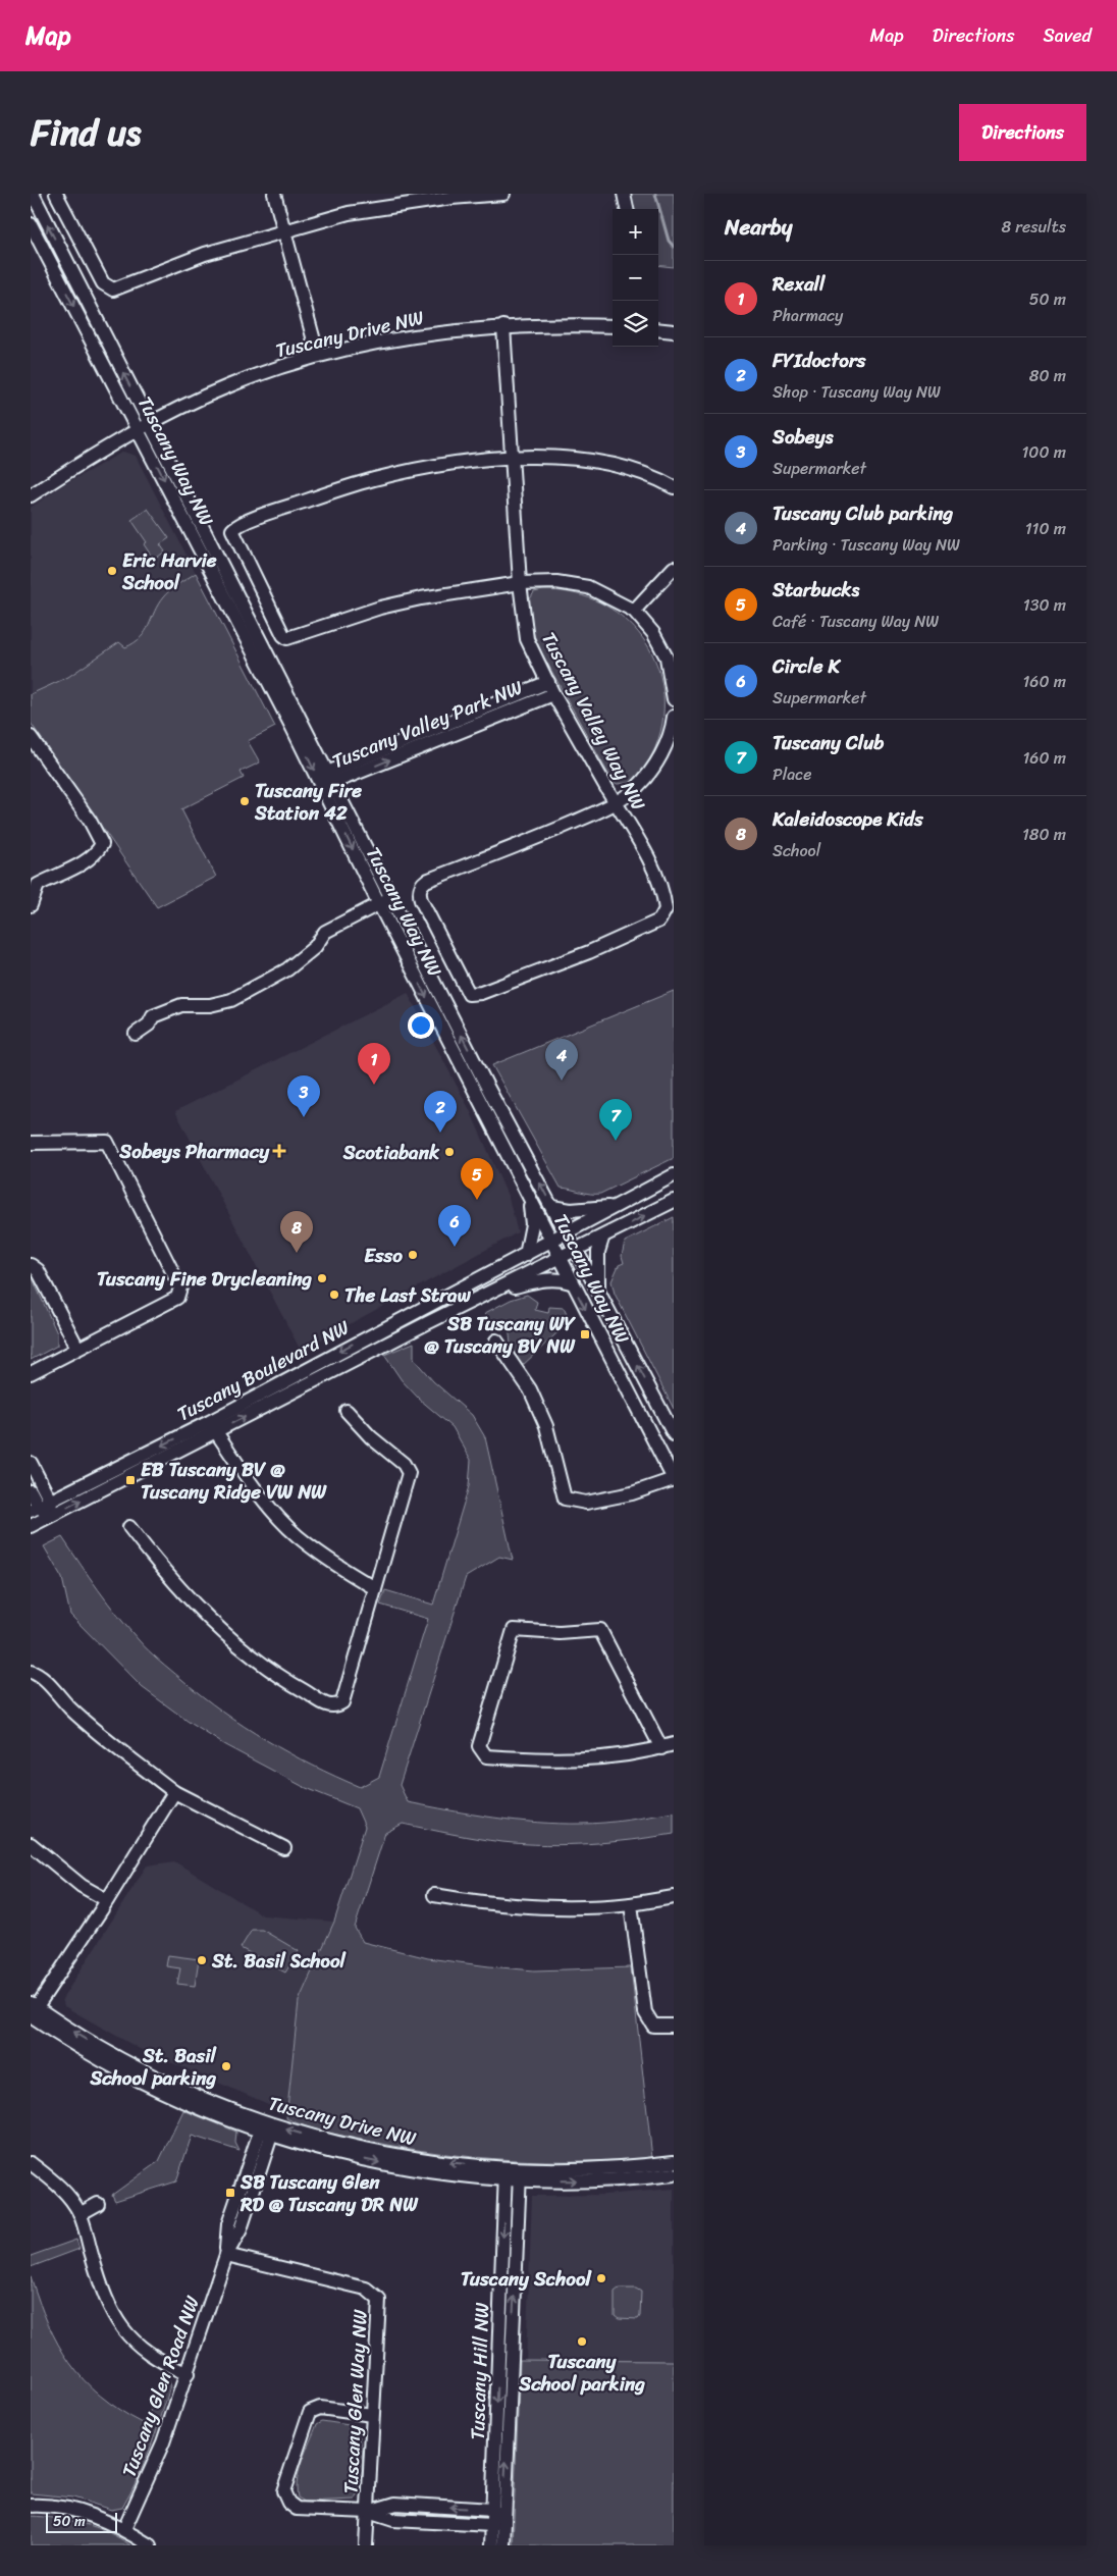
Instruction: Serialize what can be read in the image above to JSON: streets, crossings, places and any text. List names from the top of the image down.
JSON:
{
  "streets": {
    "street": [
      "Tuscany Drive NW",
      "Tuscany Way NW",
      "Tuscany Valley Way NW",
      "Tuscany Valley Park NW",
      "Tuscany Boulevard NW",
      "Tuscany Hill NW",
      "Tuscany Glen Road NW",
      "Tuscany Glen Way NW"
    ]
  },
  "crossings": [
    ["Tuscany Drive NW", "Tuscany Way NW"],
    ["Tuscany Drive NW", "Tuscany Valley Way NW"],
    ["Tuscany Drive NW", "Tuscany Hill NW"],
    ["Tuscany Drive NW", "Tuscany Glen Road NW"],
    ["Tuscany Way NW", "Tuscany Valley Park NW"],
    ["Tuscany Way NW", "Tuscany Boulevard NW"],
    ["Tuscany Valley Way NW", "Tuscany Valley Park NW"],
    ["Tuscany Glen Road NW", "Tuscany Glen Way NW"]
  ],
  "places": {
    "other": [
      "Eric Harvie School",
      "Tuscany Fire Station 42",
      "Scotiabank",
      "Esso",
      "Tuscany Fine Drycleaning",
      "The Last Straw",
      "St. Basil School",
      "St. Basil School parking",
      "Tuscany School",
      "Tuscany School parking"
    ],
    "health": ["Sobeys Pharmacy"],
    "transit": ["SB Tuscany WY @ Tuscany BV NW", "EB Tuscany BV @ Tuscany Ridge VW NW", "SB Tuscany Glen RD @ Tuscany DR NW"]
  },
  "scale_bar": "50 m",
  "page": {
    "header": "Map",
    "nav": ["Map", "Directions", "Saved"],
    "title": "Find us",
    "buttons": "Directions",
    "heading": ["Nearby", "8 results"],
    "map_buttons": ["+", "−"],
    "list": [
      {
        "mark": "1",
        "name": "Rexall",
        "note": "Pharmacy",
        "value": "50 m"
      },
      {
        "mark": "2",
        "name": "FYIdoctors",
        "note": "Shop · Tuscany Way NW",
        "value": "80 m"
      },
      {
        "mark": "3",
        "name": "Sobeys",
        "note": "Supermarket",
        "value": "100 m"
      },
      {
        "mark": "4",
        "name": "Tuscany Club parking",
        "note": "Parking · Tuscany Way NW",
        "value": "110 m"
      },
      {
        "mark": "5",
        "name": "Starbucks",
        "note": "Café · Tuscany Way NW",
        "value": "130 m"
      },
      {
        "mark": "6",
        "name": "Circle K",
        "note": "Supermarket",
        "value": "160 m"
      },
      {
        "mark": "7",
        "name": "Tuscany Club",
        "note": "Place",
        "value": "160 m"
      },
      {
        "mark": "8",
        "name": "Kaleidoscope Kids",
        "note": "School",
        "value": "180 m"
      }
    ],
    "pins": [
      "4",
      "1",
      "3",
      "2",
      "7",
      "5",
      "6",
      "8"
    ],
    "scale": "50 m"
  }
}
